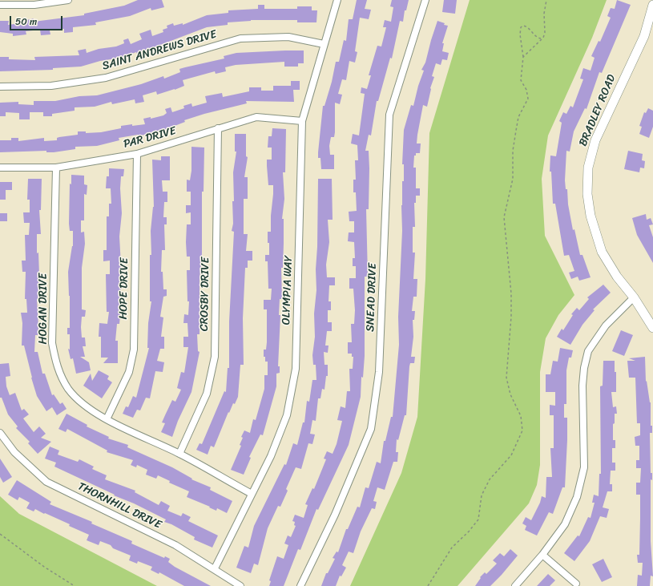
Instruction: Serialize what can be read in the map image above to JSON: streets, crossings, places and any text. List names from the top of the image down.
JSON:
{
  "streets": {
    "street": [
      "SAINT ANDREWS DRIVE",
      "BRADLEY ROAD",
      "PAR DRIVE",
      "HOPE DRIVE",
      "OLYMPIA WAY",
      "CROSBY DRIVE",
      "SNEAD DRIVE",
      "HOGAN DRIVE",
      "THORNHILL DRIVE"
    ]
  },
  "crossings": [
    ["SAINT ANDREWS DRIVE", "OLYMPIA WAY"],
    ["PAR DRIVE", "HOPE DRIVE"],
    ["PAR DRIVE", "OLYMPIA WAY"],
    ["PAR DRIVE", "CROSBY DRIVE"],
    ["PAR DRIVE", "HOGAN DRIVE"],
    ["HOPE DRIVE", "HOGAN DRIVE"],
    ["OLYMPIA WAY", "HOGAN DRIVE"],
    ["OLYMPIA WAY", "THORNHILL DRIVE"],
    ["CROSBY DRIVE", "HOGAN DRIVE"]
  ],
  "scale_bar": "50 m"
}
